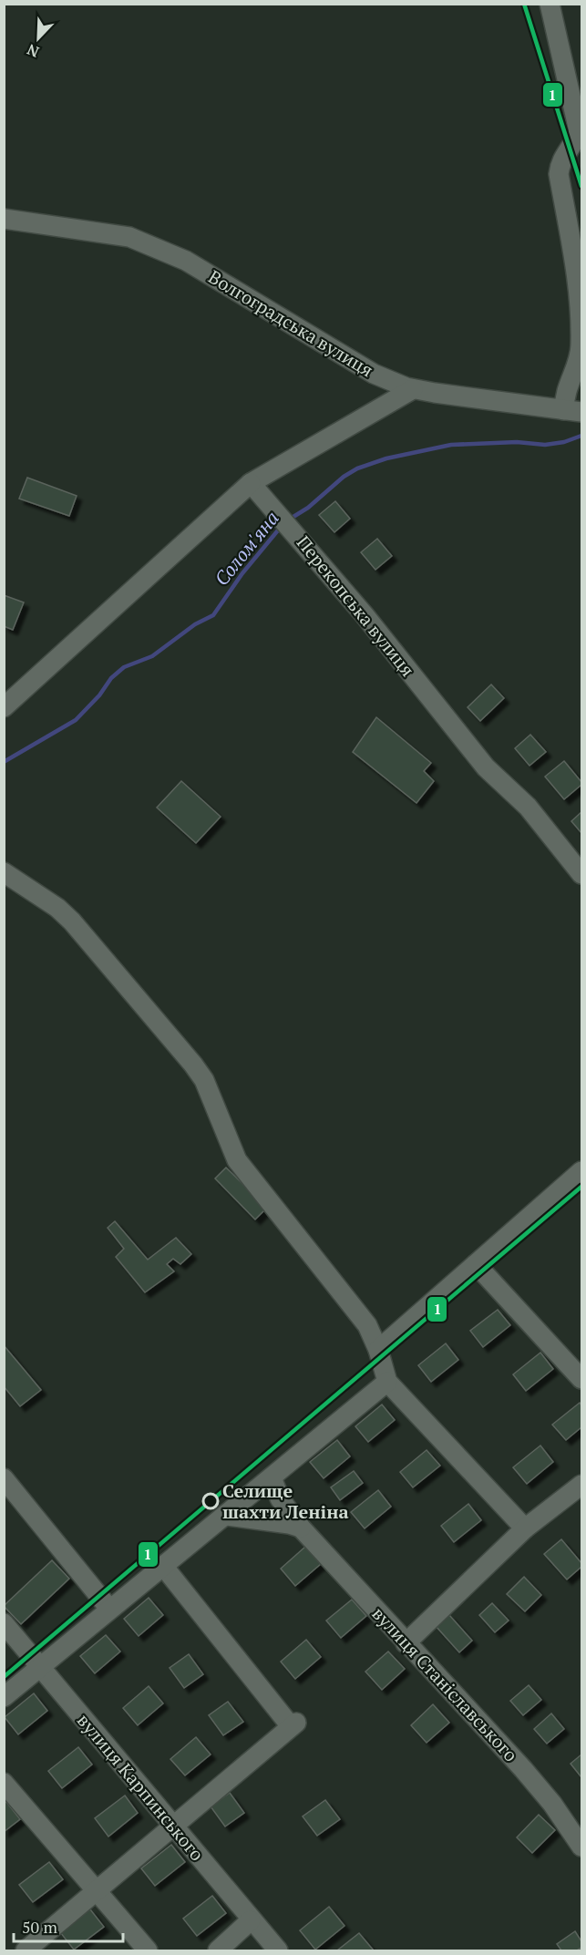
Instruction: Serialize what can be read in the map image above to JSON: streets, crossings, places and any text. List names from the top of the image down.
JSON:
{
  "streets": {
    "street": [
      "Волгоградська вулиця",
      "Перекопська вулиця",
      "вулиця Станіславського",
      "вулиця Карпинського"
    ]
  },
  "water": ["Солом'яна"],
  "places": ["Селище шахти Леніна"],
  "lines": ["transit line 1"],
  "scale_bar": "50 m",
  "north": "bottom left"
}
